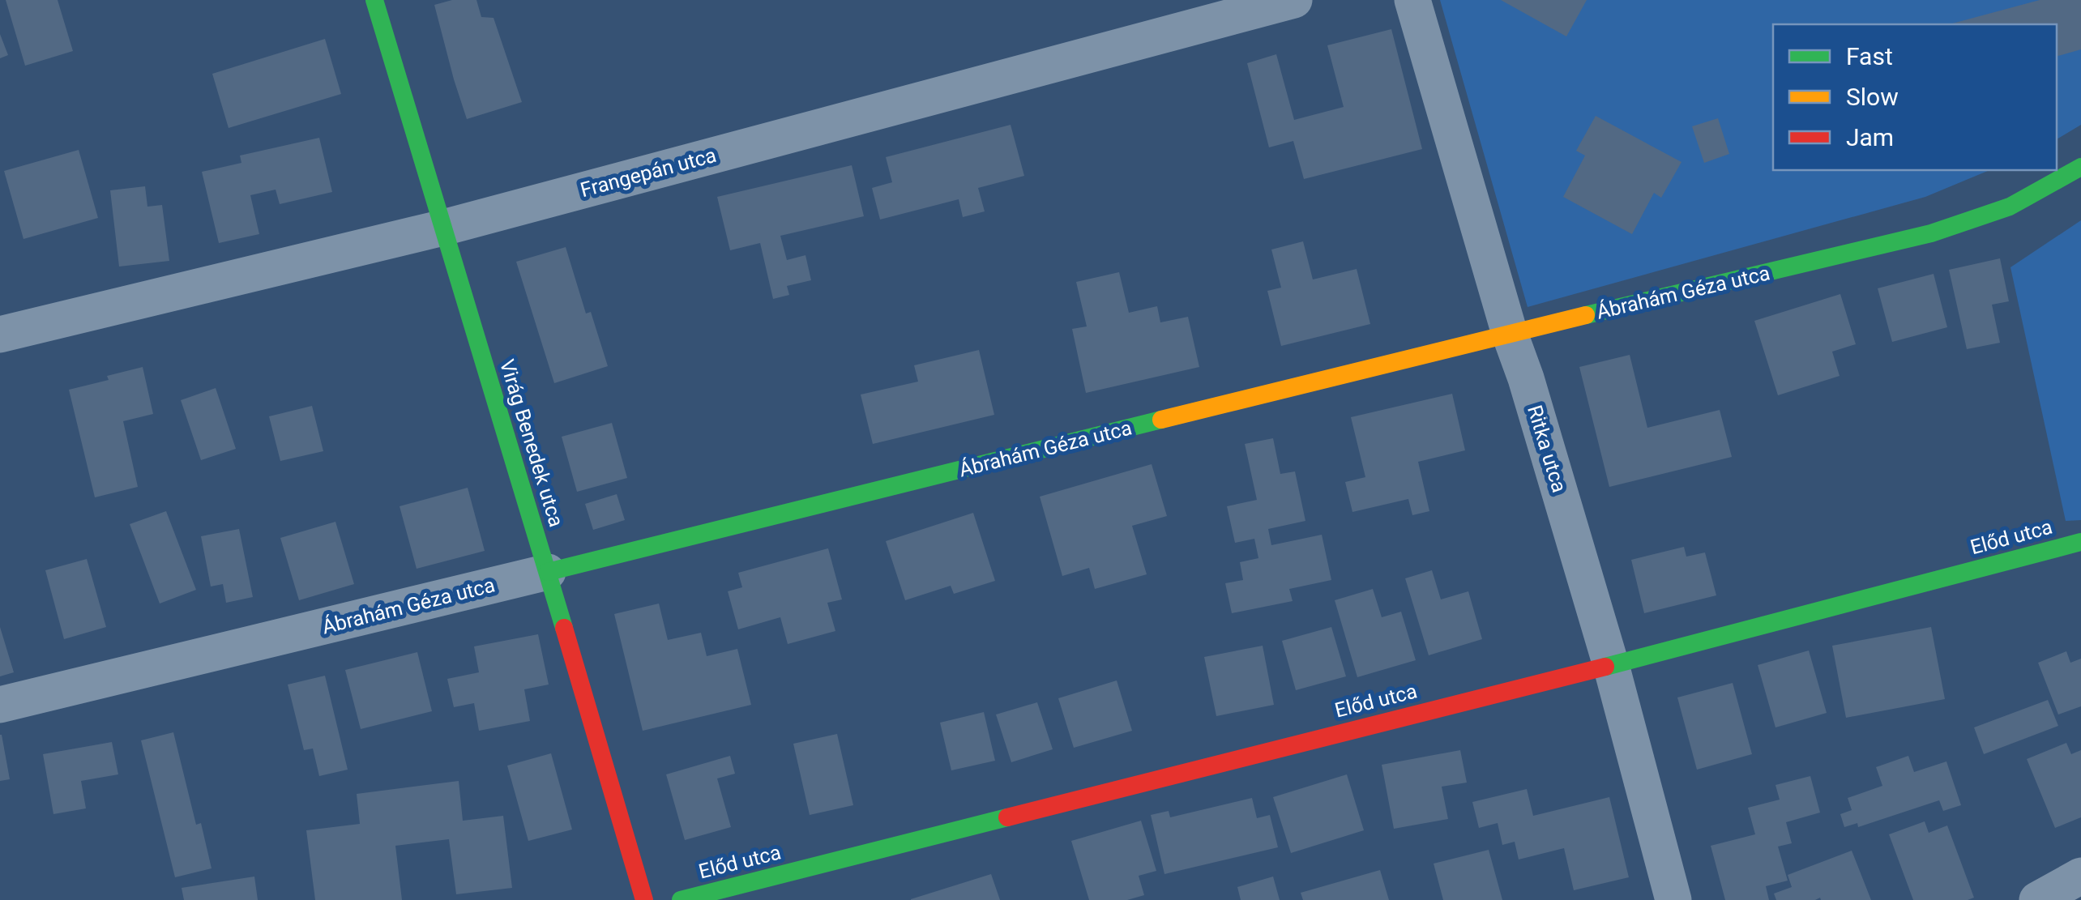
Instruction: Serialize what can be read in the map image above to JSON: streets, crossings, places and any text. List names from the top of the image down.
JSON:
{
  "streets": {
    "street": [
      "Frangepán utca",
      "Ábrahám Géza utca",
      "Virág Benedek utca",
      "Ritka utca",
      "Előd utca"
    ]
  },
  "crossings": [
    ["Frangepán utca", "Virág Benedek utca"],
    ["Ábrahám Géza utca", "Virág Benedek utca"],
    ["Ábrahám Géza utca", "Ritka utca"],
    ["Ritka utca", "Előd utca"]
  ],
  "legend": ["Fast", "Slow", "Jam"]
}
